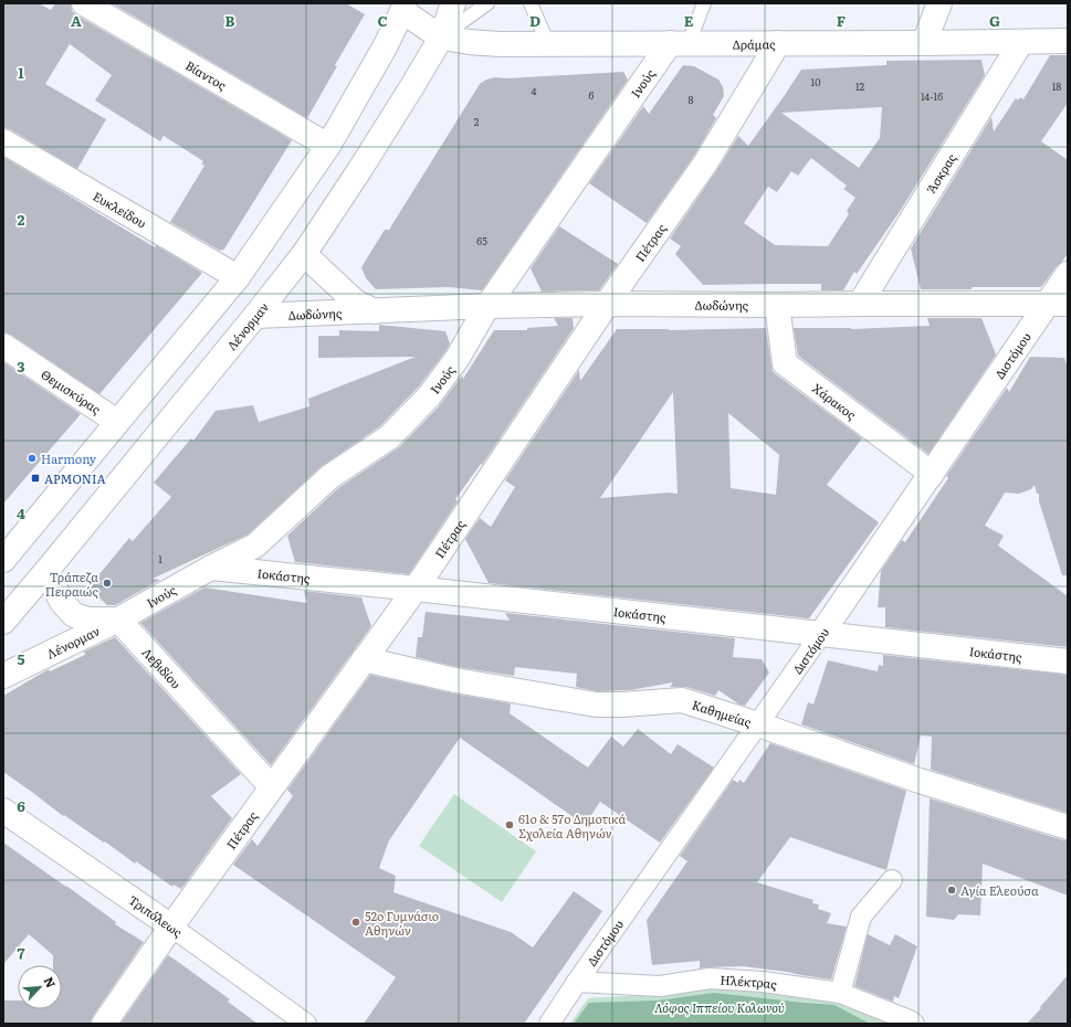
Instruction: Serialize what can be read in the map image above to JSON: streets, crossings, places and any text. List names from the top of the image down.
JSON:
{
  "streets": {
    "street": [
      "Δράμας",
      "Βίαντος",
      "Ινούς",
      "Άσκρας",
      "Ευκλείδου",
      "Πέτρας",
      "Δωδώνης",
      "Λένορμαν",
      "Διστόμου",
      "Θεμισκύρας",
      "Χάρακος",
      "Ιοκάστης",
      "Λεβιδίου",
      "Καθημείας",
      "Τριπόλεως",
      "Ηλέκτρας"
    ]
  },
  "crossings": [
    ["Δράμας", "Ινούς"],
    ["Δράμας", "Άσκρας"],
    ["Δράμας", "Πέτρας"],
    ["Δράμας", "Λένορμαν"],
    ["Ινούς", "Δωδώνης"],
    ["Ινούς", "Λένορμαν"],
    ["Ινούς", "Ιοκάστης"],
    ["Ινούς", "Λεβιδίου"],
    ["Άσκρας", "Δωδώνης"],
    ["Πέτρας", "Δωδώνης"],
    ["Πέτρας", "Ιοκάστης"],
    ["Πέτρας", "Λεβιδίου"],
    ["Πέτρας", "Καθημείας"],
    ["Πέτρας", "Τριπόλεως"],
    ["Δωδώνης", "Λένορμαν"],
    ["Δωδώνης", "Διστόμου"],
    ["Δωδώνης", "Χάρακος"],
    ["Λένορμαν", "Λεβιδίου"],
    ["Διστόμου", "Χάρακος"],
    ["Διστόμου", "Ιοκάστης"],
    ["Διστόμου", "Καθημείας"],
    ["Διστόμου", "Ηλέκτρας"]
  ],
  "parks": ["Λόφος Ιππείου Κολωνού"],
  "places": {
    "other": [
      "Harmony",
      "Τράπεζα Πειραιώς",
      "61ο & 57ο Δημοτικά Σχολεία Αθηνών",
      "Αγία Ελεούσα",
      "52ο Γυμνάσιο Αθηνών"
    ],
    "transit": ["ΑΡΜΟΝΙΑ"]
  },
  "house_numbers": [
    "10",
    "12",
    "18",
    "4",
    "6",
    "14-16",
    "8",
    "2",
    "65",
    "1"
  ],
  "north": "top right",
  "grid": {
    "columns": [
      "A",
      "B",
      "C",
      "D",
      "E",
      "F",
      "G"
    ],
    "rows": [
      "1",
      "2",
      "3",
      "4",
      "5",
      "6",
      "7"
    ]
  }
}
